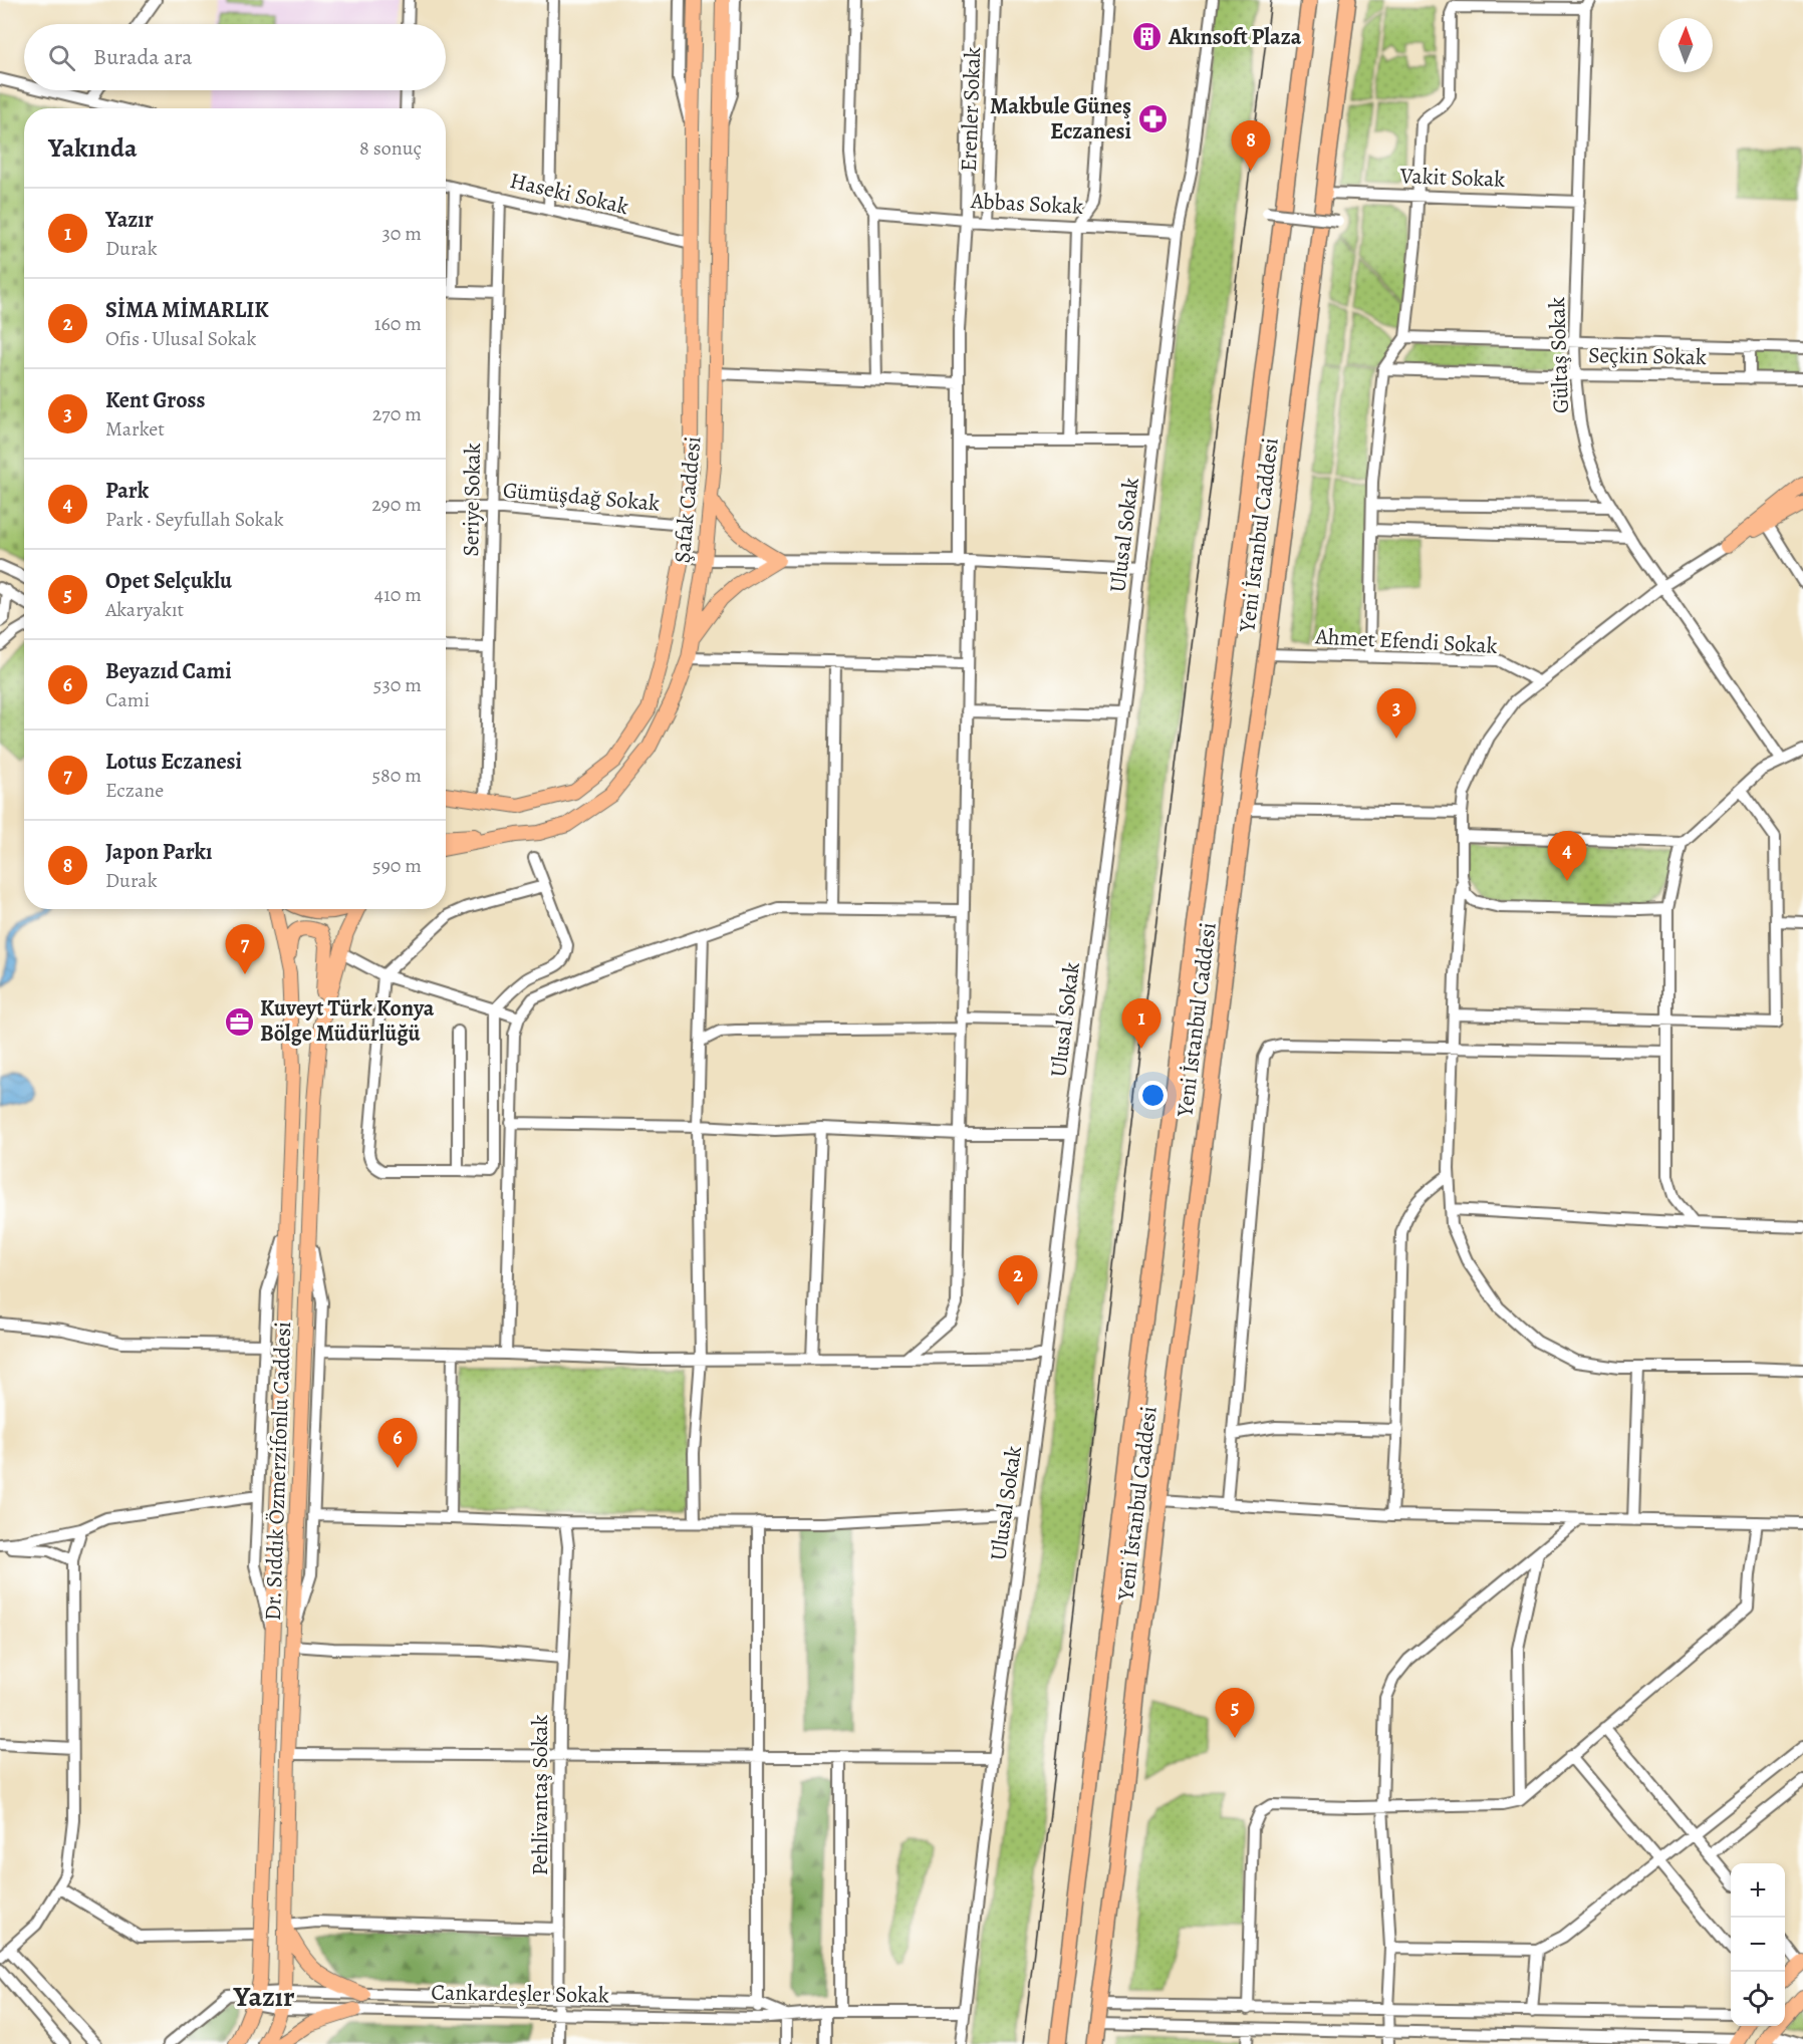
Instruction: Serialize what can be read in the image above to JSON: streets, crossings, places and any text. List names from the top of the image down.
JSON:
{
  "streets": {
    "highway": ["Yeni İstanbul Caddesi"],
    "main road": ["Şafak Caddesi", "Dr. Sıddık Özmerzifonlu Caddesi"],
    "street": [
      "Erenler Sokak",
      "Vakit Sokak",
      "Haseki Sokak",
      "Abbas Sokak",
      "Gültaş Sokak",
      "Seçkin Sokak",
      "Gümüşdağ Sokak",
      "Seriye Sokak",
      "Ulusal Sokak",
      "Ahmet Efendi Sokak",
      "Pehlivantaş Sokak",
      "Cankardeşler Sokak"
    ]
  },
  "crossings": [
    ["Erenler Sokak", "Abbas Sokak"],
    ["Vakit Sokak", "Gültaş Sokak"],
    ["Vakit Sokak", "Yeni İstanbul Caddesi"],
    ["Haseki Sokak", "Seriye Sokak"],
    ["Haseki Sokak", "Şafak Caddesi"],
    ["Abbas Sokak", "Ulusal Sokak"],
    ["Gültaş Sokak", "Seçkin Sokak"],
    ["Gümüşdağ Sokak", "Seriye Sokak"],
    ["Gümüşdağ Sokak", "Şafak Caddesi"],
    ["Seriye Sokak", "Şafak Caddesi"],
    ["Ulusal Sokak", "Cankardeşler Sokak"],
    ["Yeni İstanbul Caddesi", "Ahmet Efendi Sokak"],
    ["Dr. Sıddık Özmerzifonlu Caddesi", "Cankardeşler Sokak"],
    ["Pehlivantaş Sokak", "Cankardeşler Sokak"]
  ],
  "districts": ["Yazır"],
  "places": {
    "building": ["Akınsoft Plaza"],
    "pharmacy": ["Makbule Güneş Eczanesi"],
    "office": ["Kuveyt Türk Konya Bölge Müdürlüğü"]
  },
  "north": "top",
  "page": {
    "search": "Burada ara",
    "heading": ["Yakında", "8 sonuç"],
    "pins": [
      "8",
      "3",
      "4",
      "7",
      "1",
      "2",
      "6",
      "5"
    ],
    "list": [
      {
        "mark": "1",
        "name": "Yazır",
        "note": "Durak",
        "value": "30 m"
      },
      {
        "mark": "2",
        "name": "SİMA MİMARLIK",
        "note": "Ofis · Ulusal Sokak",
        "value": "160 m"
      },
      {
        "mark": "3",
        "name": "Kent Gross",
        "note": "Market",
        "value": "270 m"
      },
      {
        "mark": "4",
        "name": "Park",
        "note": "Park · Seyfullah Sokak",
        "value": "290 m"
      },
      {
        "mark": "5",
        "name": "Opet Selçuklu",
        "note": "Akaryakıt",
        "value": "410 m"
      },
      {
        "mark": "6",
        "name": "Beyazıd Cami",
        "note": "Cami",
        "value": "530 m"
      },
      {
        "mark": "7",
        "name": "Lotus Eczanesi",
        "note": "Eczane",
        "value": "580 m"
      },
      {
        "mark": "8",
        "name": "Japon Parkı",
        "note": "Durak",
        "value": "590 m"
      }
    ],
    "map_buttons": ["+", "−"]
  }
}
